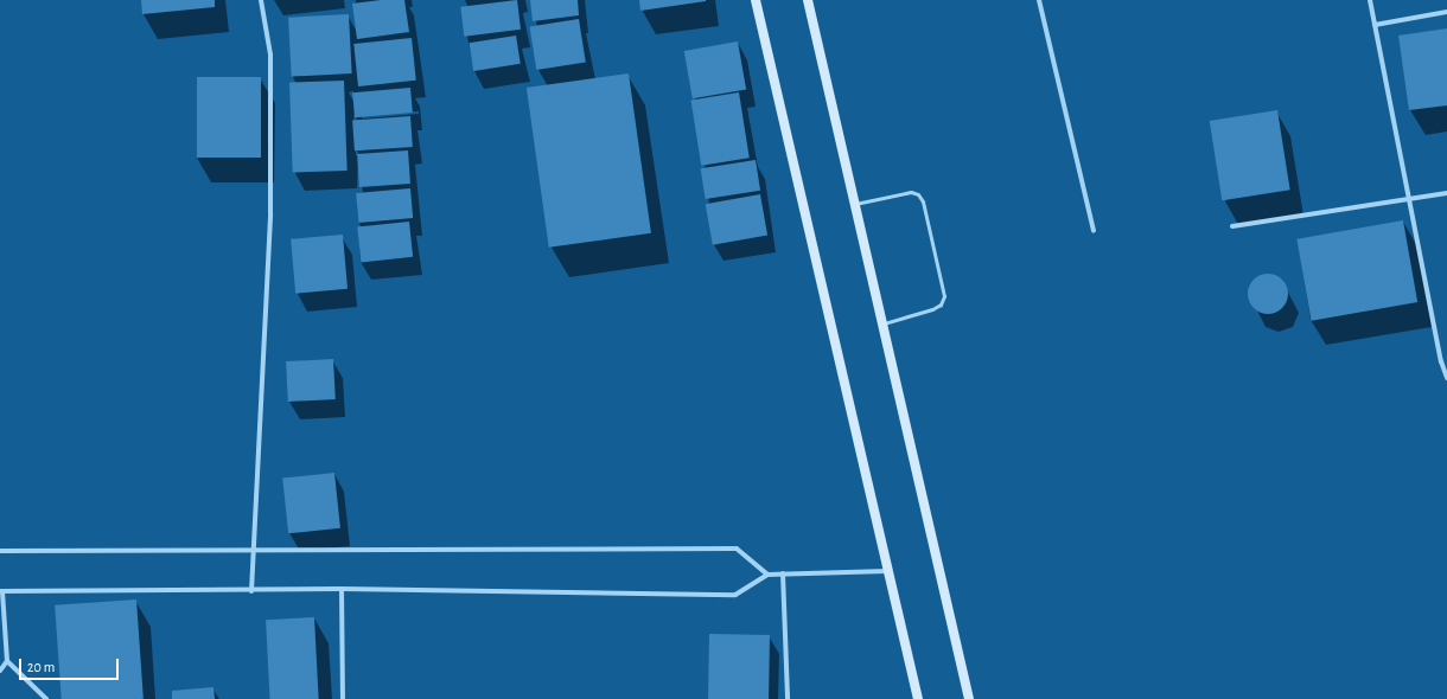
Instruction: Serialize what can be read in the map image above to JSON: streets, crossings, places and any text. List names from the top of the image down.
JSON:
{
  "scale_bar": "20 m"
}
